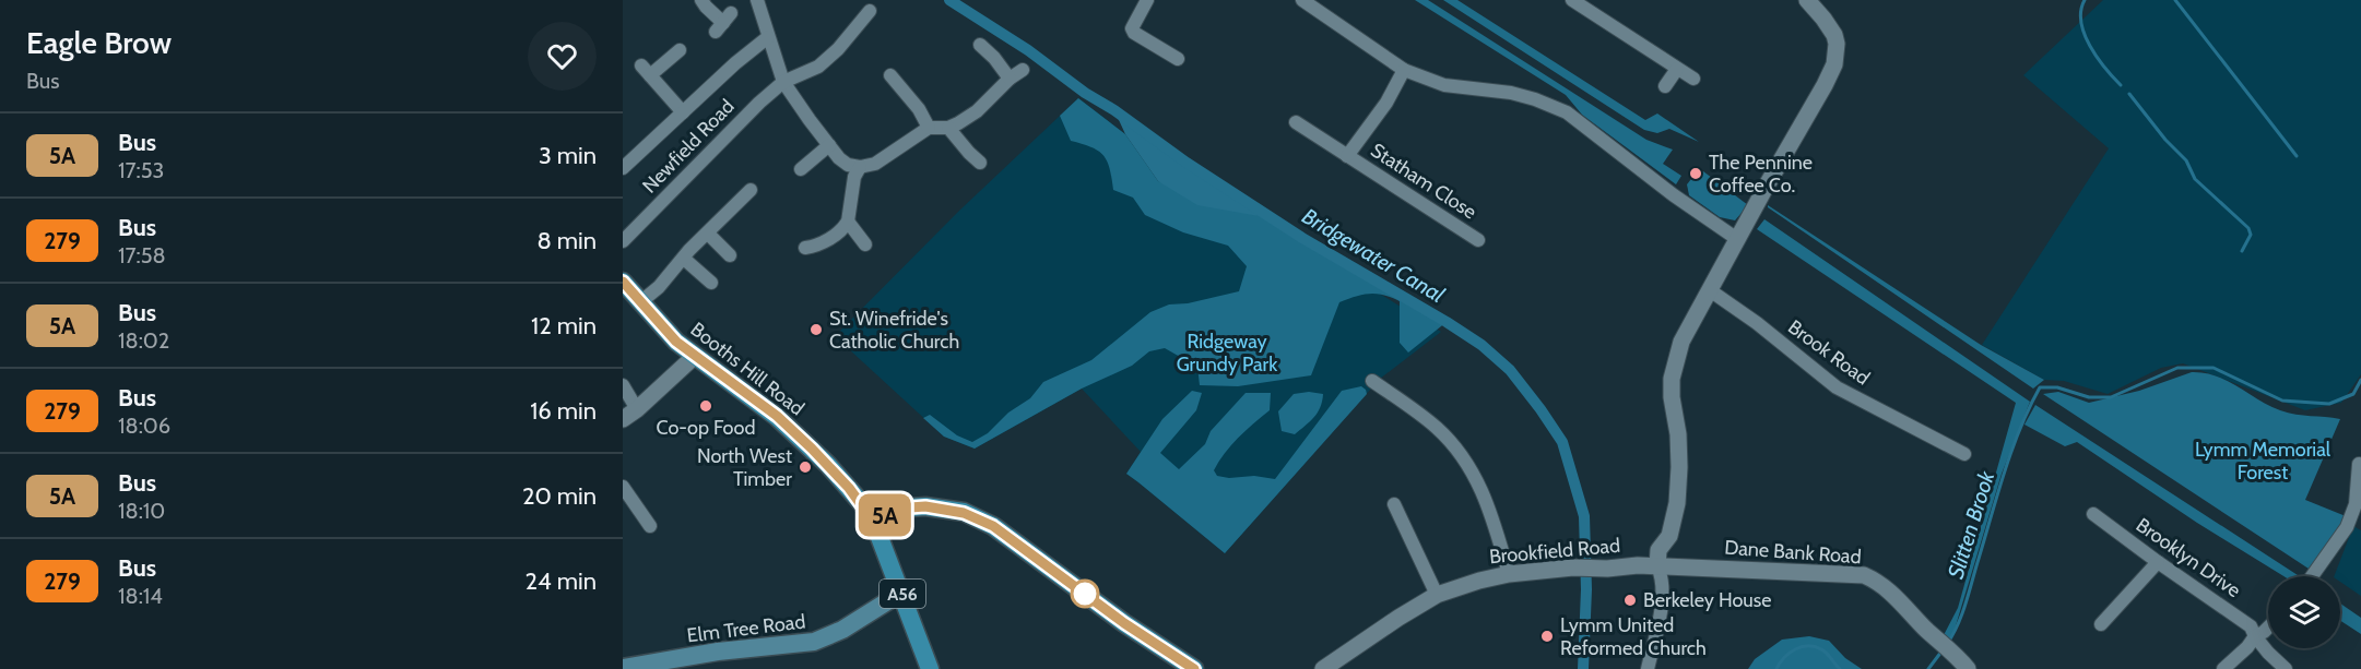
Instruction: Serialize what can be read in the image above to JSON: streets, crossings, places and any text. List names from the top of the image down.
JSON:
{
  "streets": {
    "main road": ["Booths Hill Road", "A56", "Elm Tree Road"],
    "street": [
      "Newfield Road",
      "Statham Close",
      "Brook Road",
      "Brookfield Road",
      "Dane Bank Road",
      "Brooklyn Drive"
    ]
  },
  "crossings": [
    ["Booths Hill Road", "A56"],
    ["Brookfield Road", "Dane Bank Road"],
    ["A56", "Elm Tree Road"]
  ],
  "water": ["Bridgewater Canal", "Slitten Brook"],
  "parks": ["Ridgeway Grundy Park", "Lymm Memorial Forest"],
  "places": [
    "The Pennine Coffee Co.",
    "St. Winefride's Catholic Church",
    "Co-op Food",
    "North West Timber",
    "Berkeley House",
    "Lymm United Reformed Church"
  ],
  "lines": ["bus line 5A"],
  "page": {
    "heading": ["Eagle Brow", "Bus"],
    "on_map": "5A",
    "list": [
      {
        "mark": "5A",
        "name": "Bus",
        "note": "17:53",
        "value": "3 min"
      },
      {
        "mark": "279",
        "name": "Bus",
        "note": "17:58",
        "value": "8 min"
      },
      {
        "mark": "5A",
        "name": "Bus",
        "note": "18:02",
        "value": "12 min"
      },
      {
        "mark": "279",
        "name": "Bus",
        "note": "18:06",
        "value": "16 min"
      },
      {
        "mark": "5A",
        "name": "Bus",
        "note": "18:10",
        "value": "20 min"
      },
      {
        "mark": "279",
        "name": "Bus",
        "note": "18:14",
        "value": "24 min"
      }
    ]
  }
}
